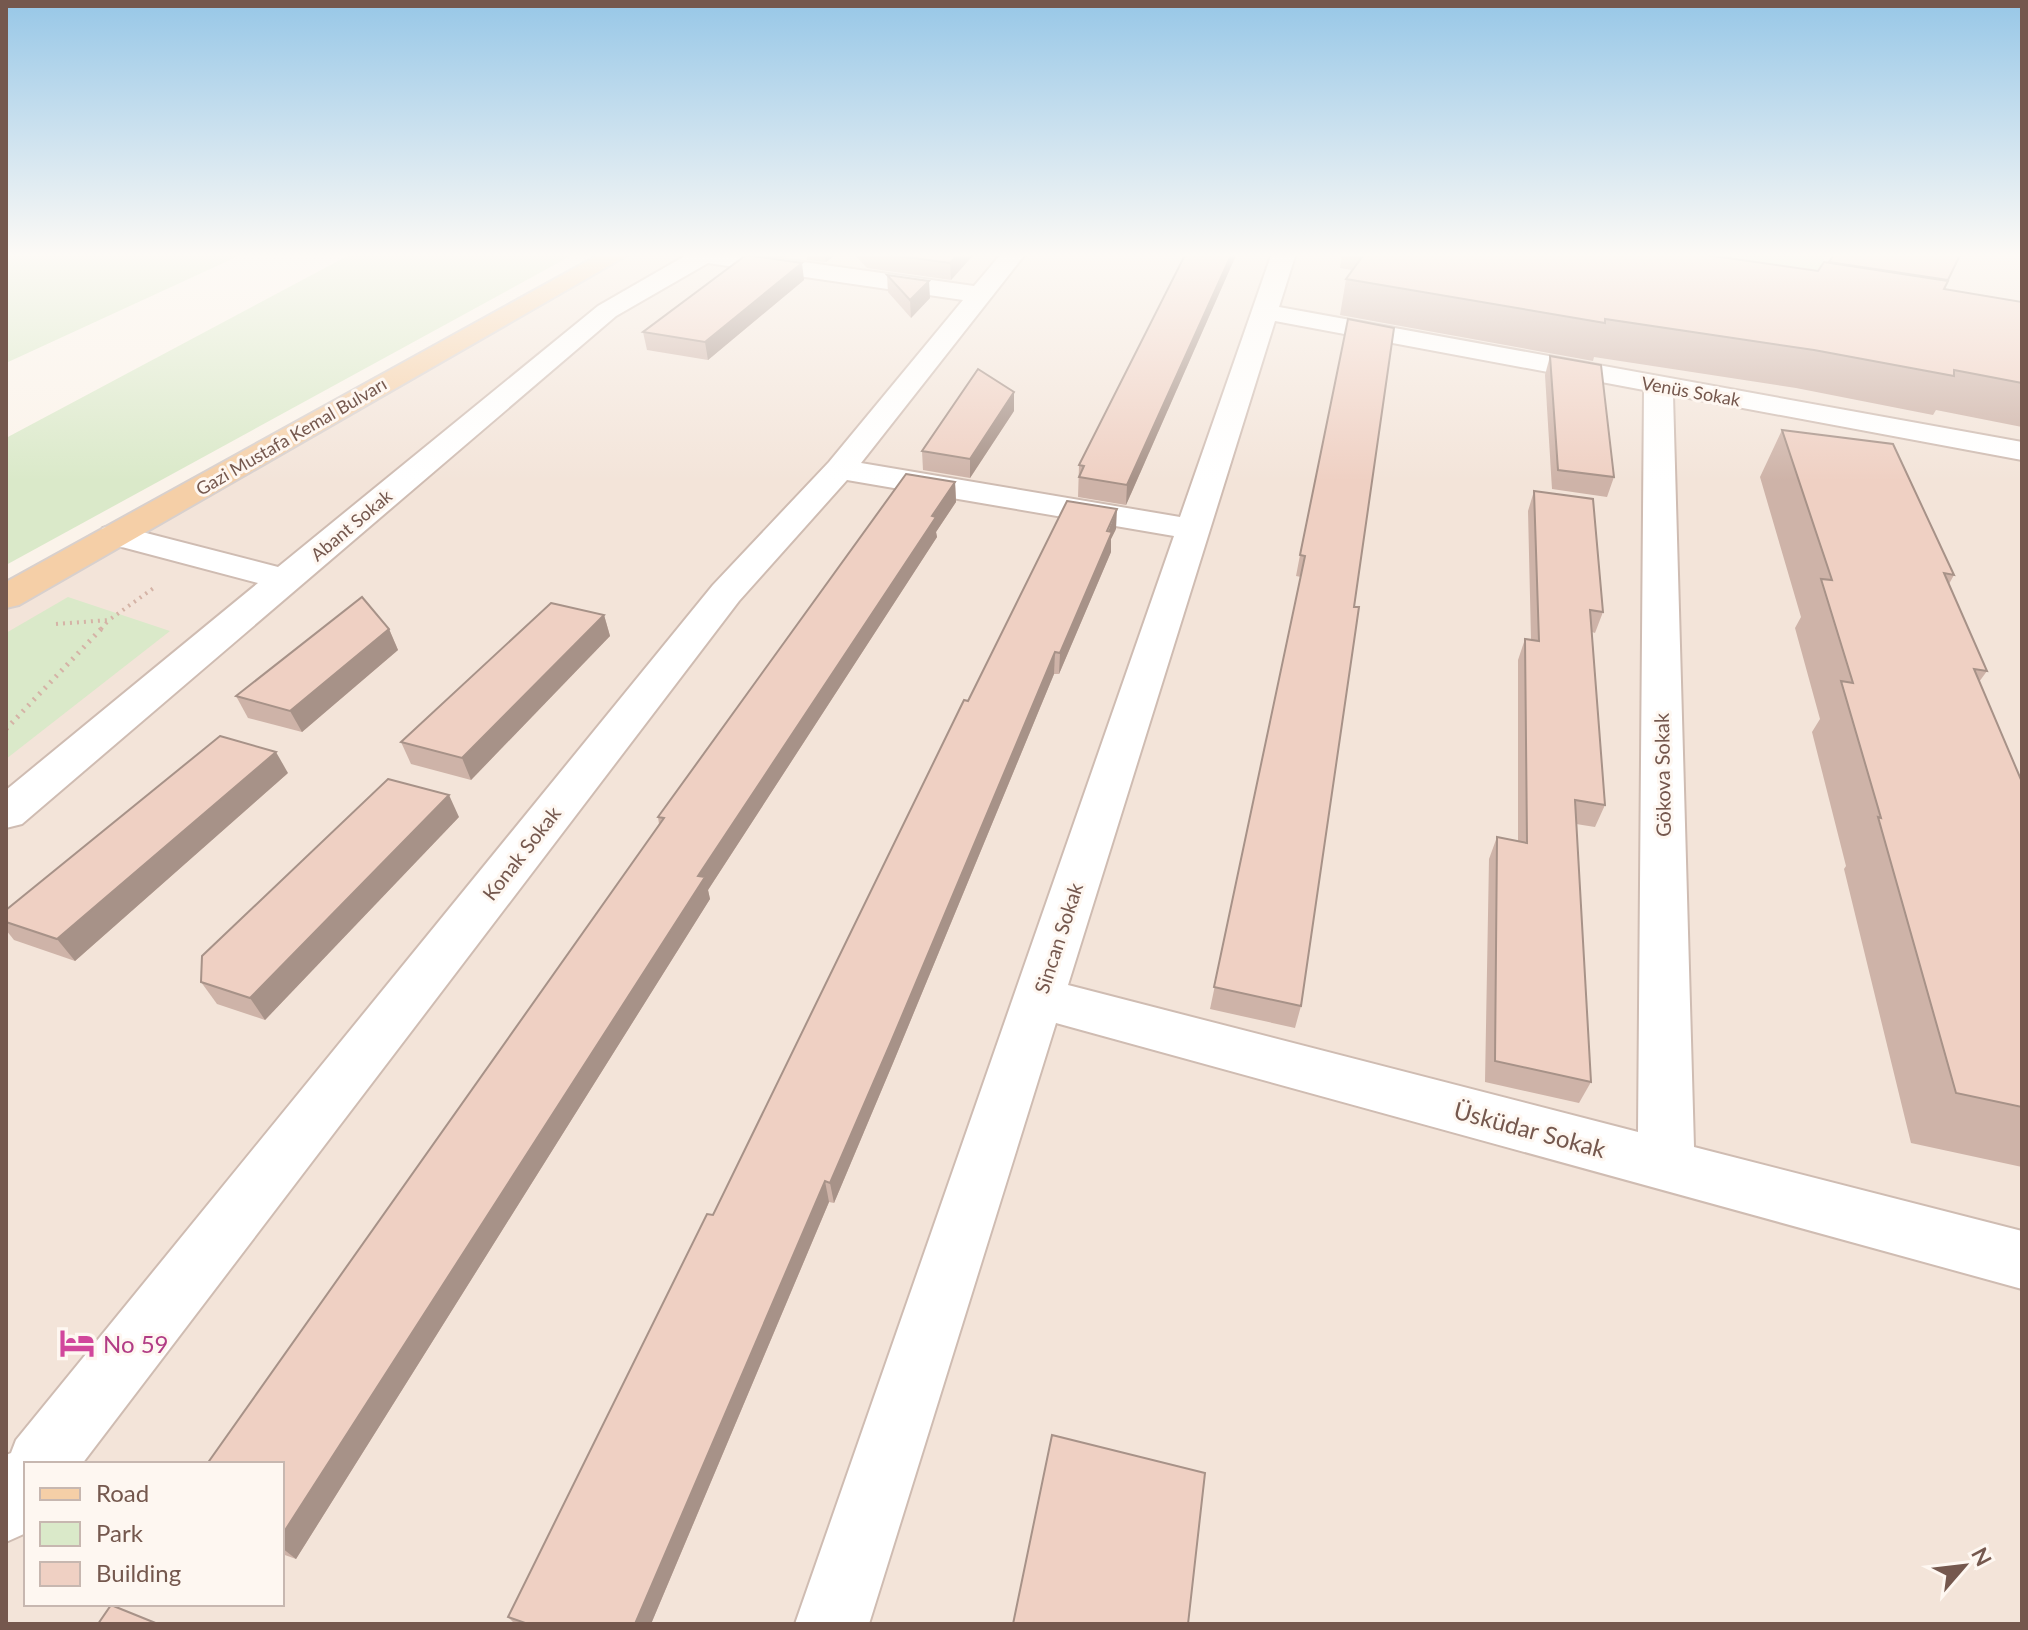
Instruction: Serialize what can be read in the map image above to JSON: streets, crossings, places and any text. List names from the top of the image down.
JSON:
{
  "streets": {
    "main road": ["Gazi Mustafa Kemal Bulvarı"],
    "street": [
      "Venüs Sokak",
      "Abant Sokak",
      "Gökova Sokak",
      "Konak Sokak",
      "Sincan Sokak",
      "Üsküdar Sokak"
    ]
  },
  "crossings": [
    ["Venüs Sokak", "Gökova Sokak"],
    ["Gökova Sokak", "Üsküdar Sokak"],
    ["Sincan Sokak", "Üsküdar Sokak"]
  ],
  "places": {
    "hotel": ["No 59"]
  },
  "legend": ["Road", "Park", "Building"],
  "north": "top right"
}
